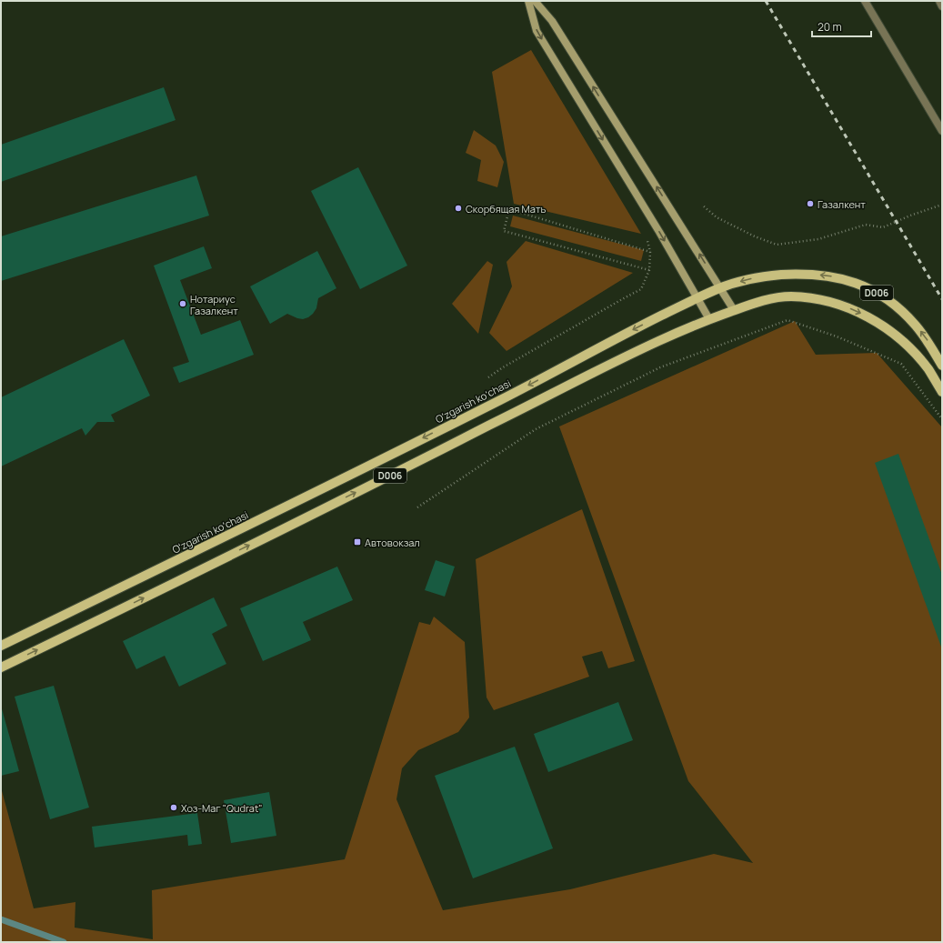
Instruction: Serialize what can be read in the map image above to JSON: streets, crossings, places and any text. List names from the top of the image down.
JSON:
{
  "streets": {
    "main road": ["D006", "Oʻzgarish koʻchasi"]
  },
  "places": {
    "other": [
      "Газалкент",
      "Скорбящая Мать",
      "Нотариус Газалкент",
      "Хоз-Маг \"Qudrat\""
    ],
    "transit": ["Автовокзал"]
  },
  "scale_bar": "20 m"
}
